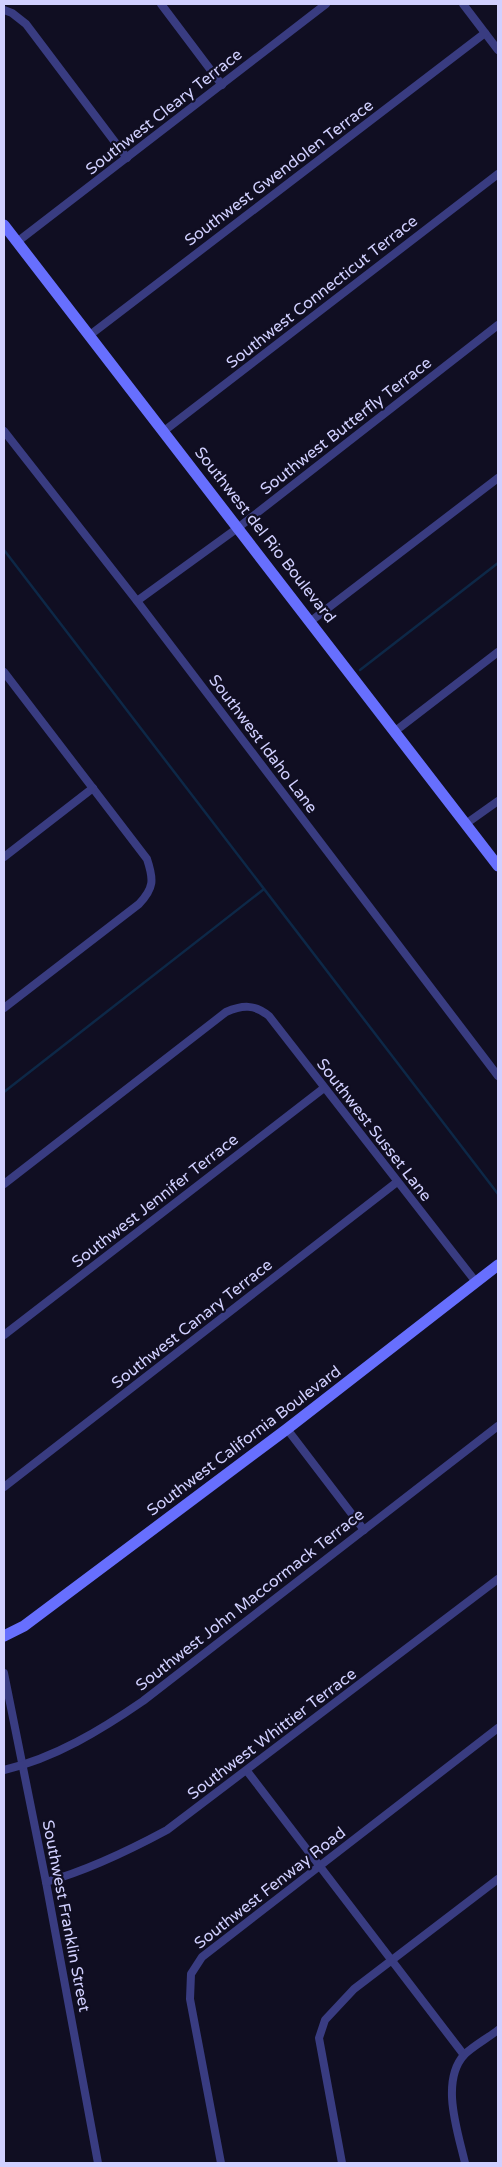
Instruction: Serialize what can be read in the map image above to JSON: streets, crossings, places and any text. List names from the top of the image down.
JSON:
{
  "streets": {
    "street": [
      "Southwest Cleary Terrace",
      "Southwest Gwendolen Terrace",
      "Southwest Connecticut Terrace",
      "Southwest Butterfly Terrace",
      "Southwest del Rio Boulevard",
      "Southwest Idaho Lane",
      "Southwest Susset Lane",
      "Southwest Jennifer Terrace",
      "Southwest Canary Terrace",
      "Southwest California Boulevard",
      "Southwest John Maccormack Terrace",
      "Southwest Whittier Terrace",
      "Southwest Fenway Road",
      "Southwest Franklin Street"
    ]
  },
  "crossings": [
    ["Southwest Cleary Terrace", "Southwest del Rio Boulevard"],
    ["Southwest Gwendolen Terrace", "Southwest del Rio Boulevard"],
    ["Southwest Connecticut Terrace", "Southwest del Rio Boulevard"],
    ["Southwest Butterfly Terrace", "Southwest del Rio Boulevard"],
    ["Southwest Butterfly Terrace", "Southwest Idaho Lane"],
    ["Southwest Susset Lane", "Southwest Jennifer Terrace"],
    ["Southwest Susset Lane", "Southwest Canary Terrace"],
    ["Southwest Susset Lane", "Southwest California Boulevard"],
    ["Southwest John Maccormack Terrace", "Southwest Franklin Street"],
    ["Southwest Whittier Terrace", "Southwest Franklin Street"]
  ]
}
